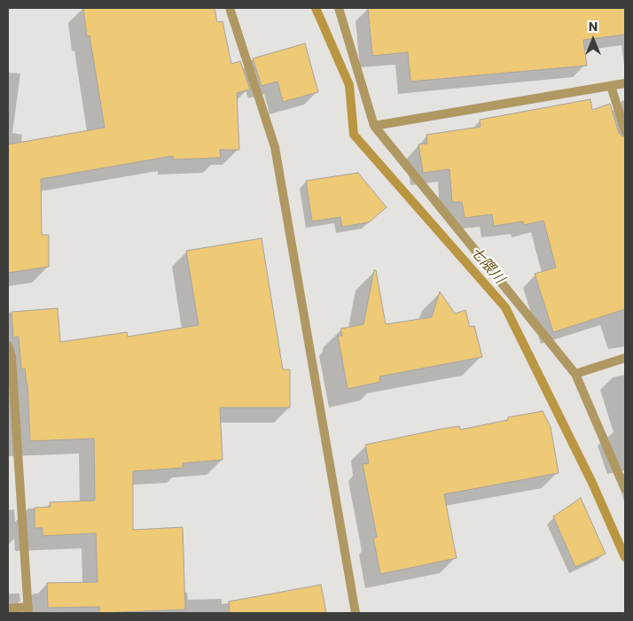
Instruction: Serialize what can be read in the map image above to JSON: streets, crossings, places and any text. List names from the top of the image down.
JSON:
{
  "water": ["七隈川"],
  "north": "top"
}
